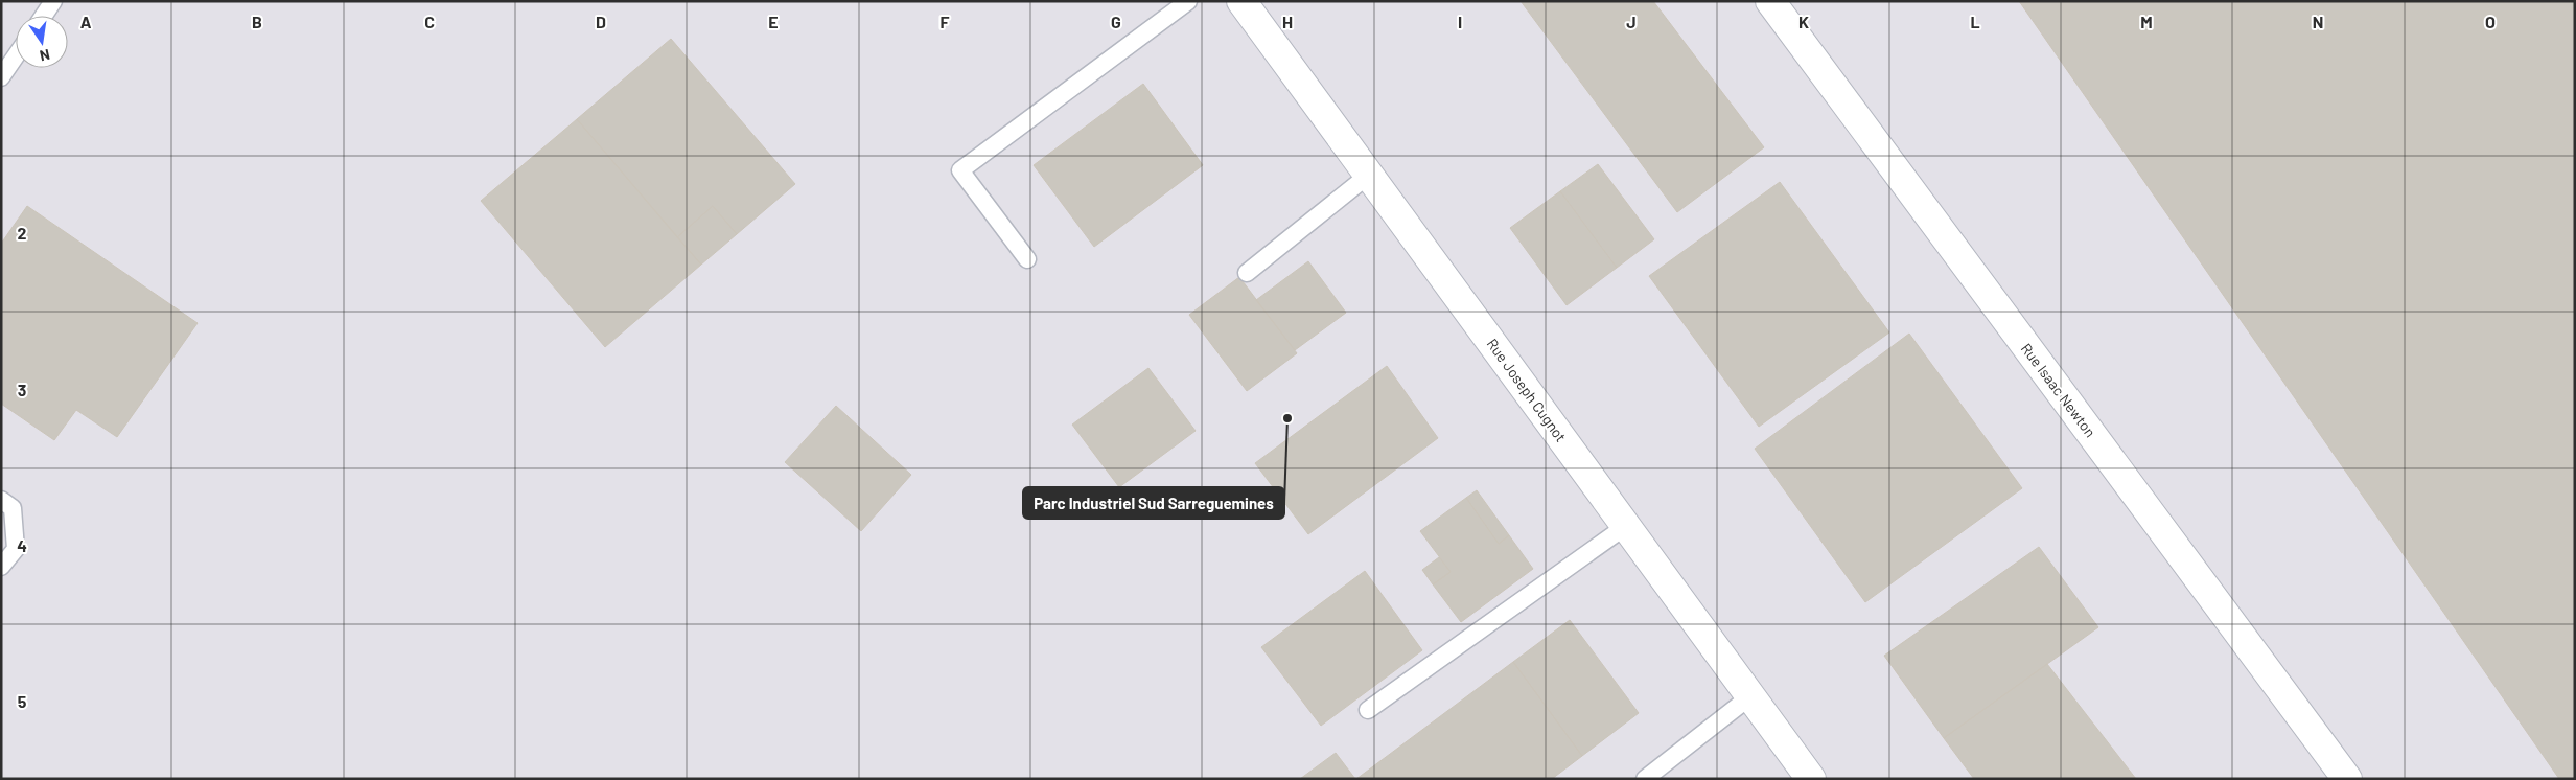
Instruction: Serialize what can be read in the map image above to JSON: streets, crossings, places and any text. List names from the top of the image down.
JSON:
{
  "streets": {
    "street": ["Rue Joseph Cugnot", "Rue Isaac Newton"]
  },
  "places": ["Parc Industriel Sud Sarreguemines"],
  "north": "bottom",
  "grid": {
    "columns": [
      "A",
      "B",
      "C",
      "D",
      "E",
      "F",
      "G",
      "H",
      "I",
      "J",
      "K",
      "L",
      "M",
      "N",
      "O"
    ],
    "rows": [
      "2",
      "3",
      "4",
      "5"
    ]
  }
}
